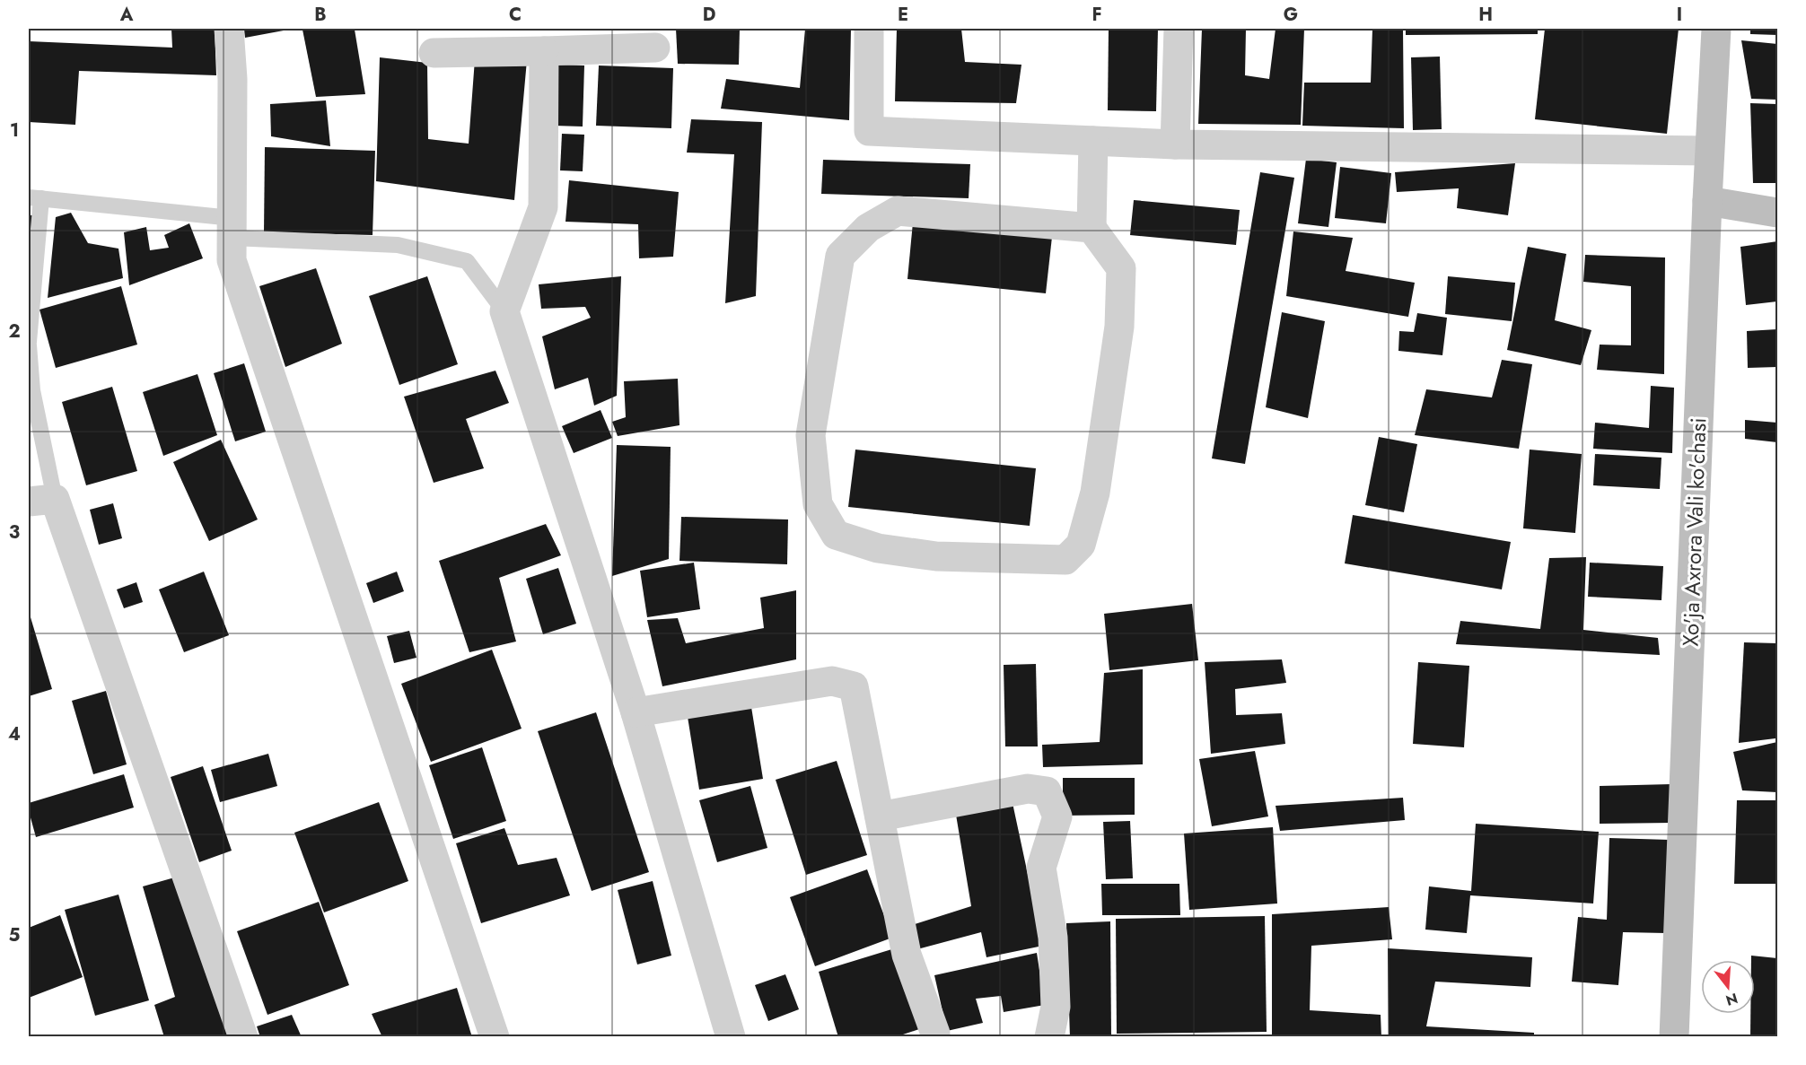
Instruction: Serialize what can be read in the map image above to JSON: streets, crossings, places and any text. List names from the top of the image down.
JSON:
{
  "streets": {
    "street": ["Xo'ja Axrora Vali ko'chasi"]
  },
  "north": "bottom",
  "grid": {
    "columns": [
      "A",
      "B",
      "C",
      "D",
      "E",
      "F",
      "G",
      "H",
      "I"
    ],
    "rows": [
      "1",
      "2",
      "3",
      "4",
      "5"
    ]
  }
}
